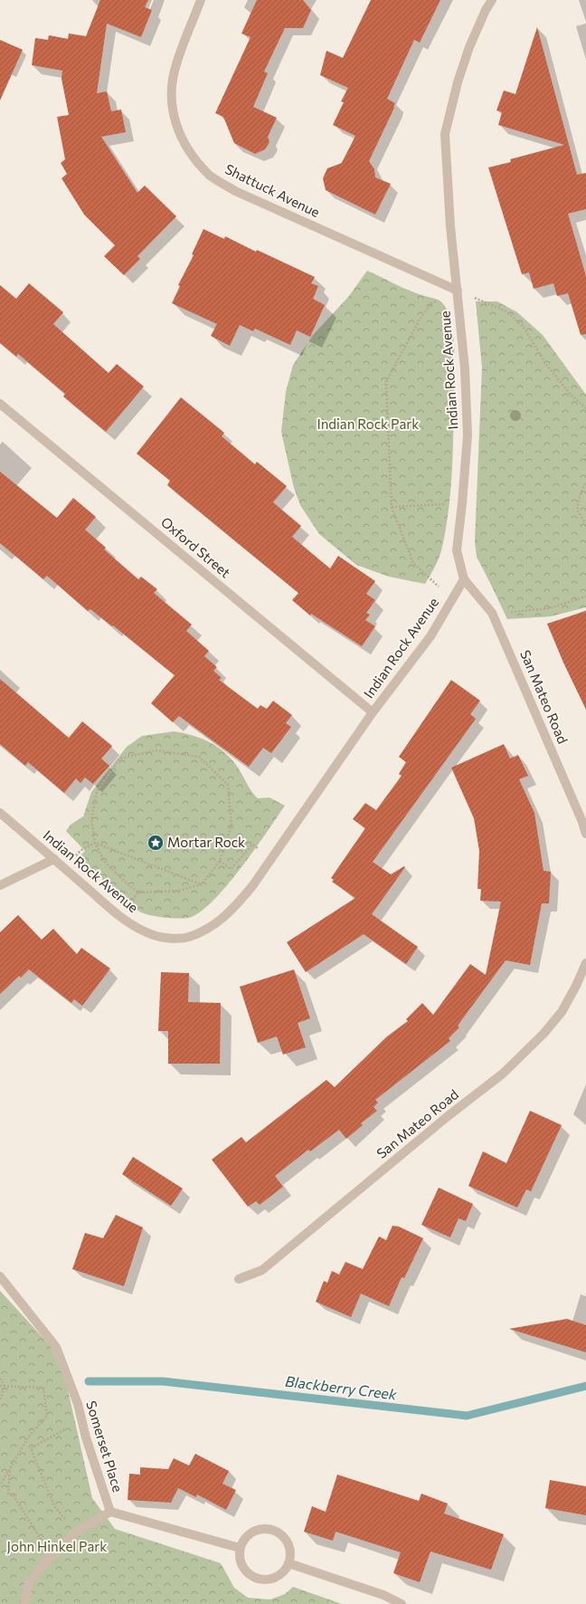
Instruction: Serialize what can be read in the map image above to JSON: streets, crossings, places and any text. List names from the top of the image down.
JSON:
{
  "streets": {
    "street": [
      "Shattuck Avenue",
      "Indian Rock Avenue",
      "Oxford Street",
      "San Mateo Road",
      "Somerset Place"
    ]
  },
  "crossings": [
    ["Shattuck Avenue", "Indian Rock Avenue"],
    ["Indian Rock Avenue", "Oxford Street"],
    ["Indian Rock Avenue", "San Mateo Road"]
  ],
  "water": ["Blackberry Creek"],
  "parks": ["Indian Rock Park", "John Hinkel Park"],
  "places": {
    "place": ["Mortar Rock"]
  }
}
